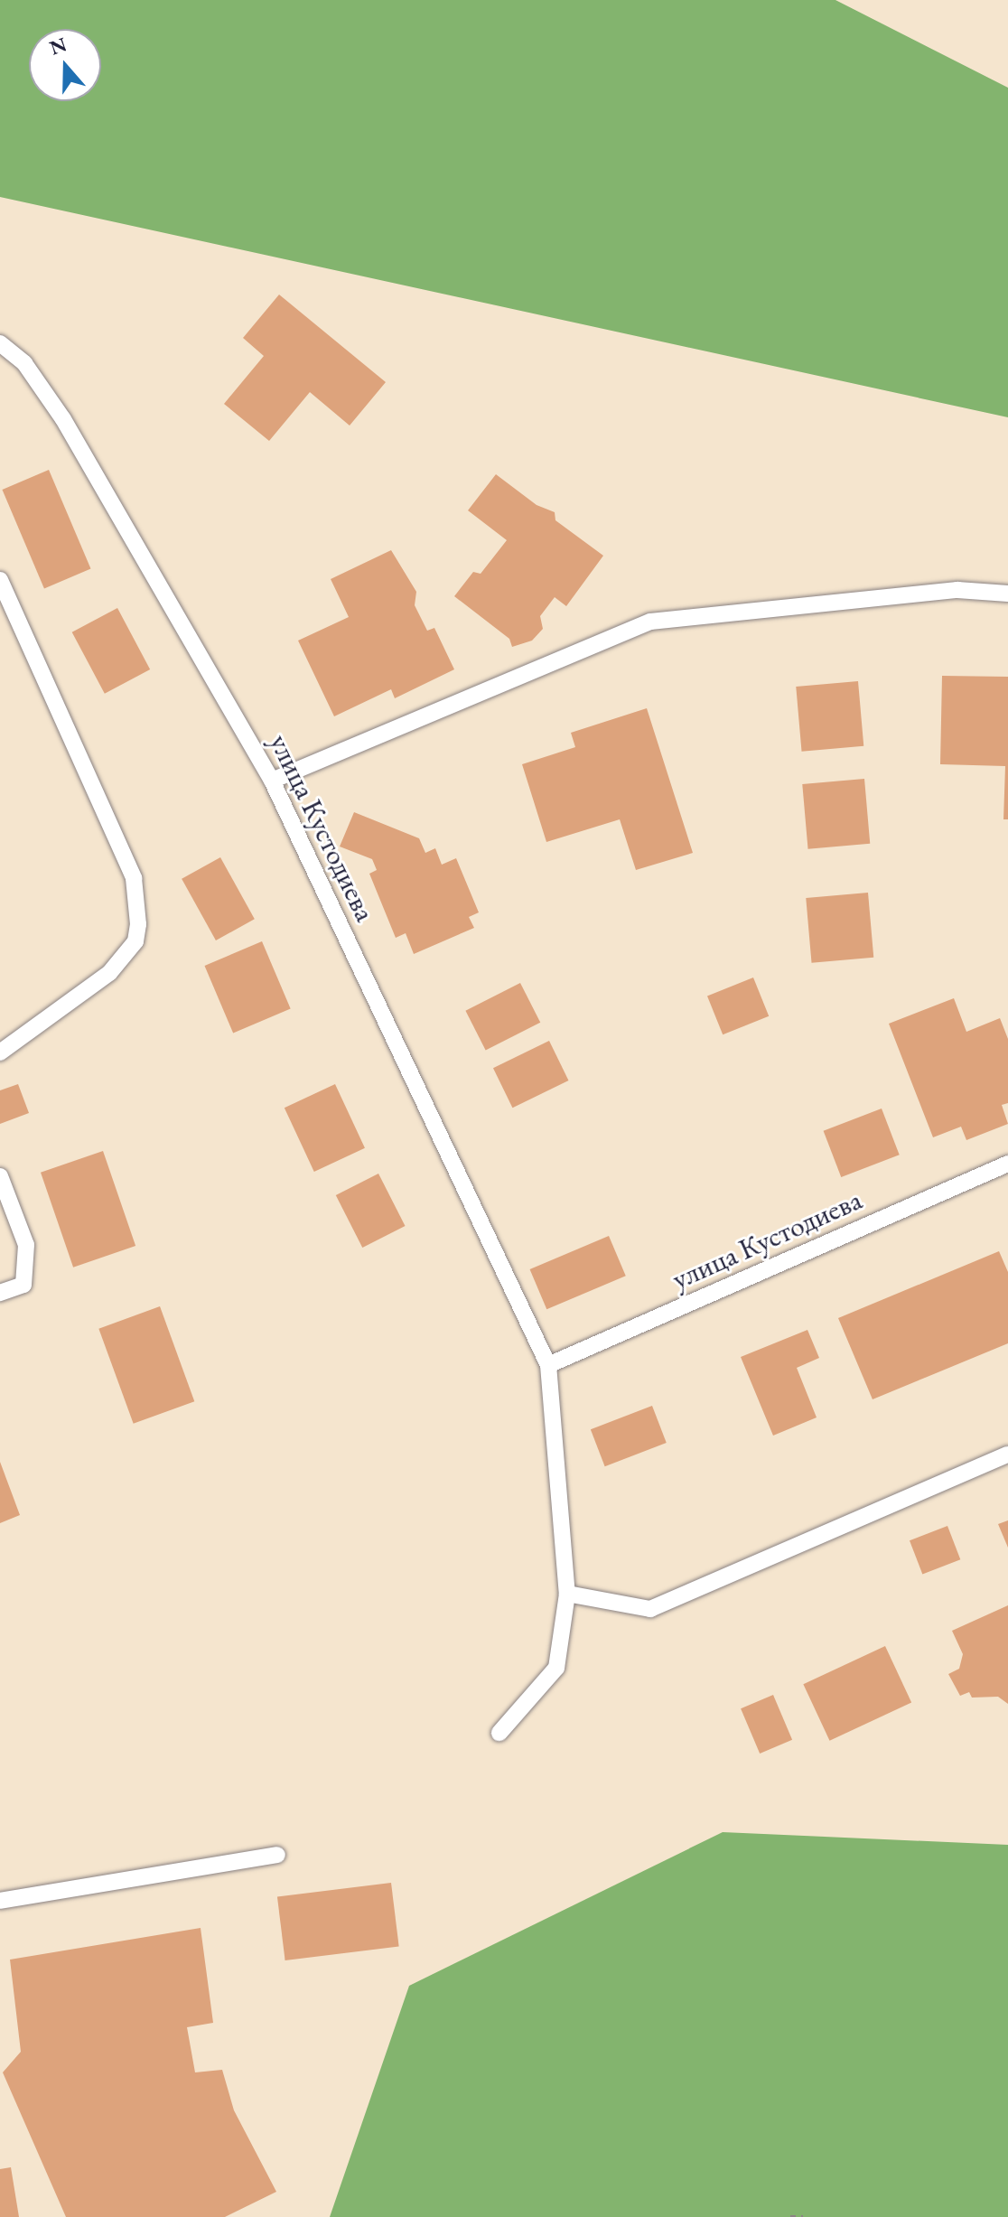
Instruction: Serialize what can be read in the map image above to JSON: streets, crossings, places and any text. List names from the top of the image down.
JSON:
{
  "streets": {
    "lane": ["улица Кустодиева"]
  },
  "north": "top"
}
